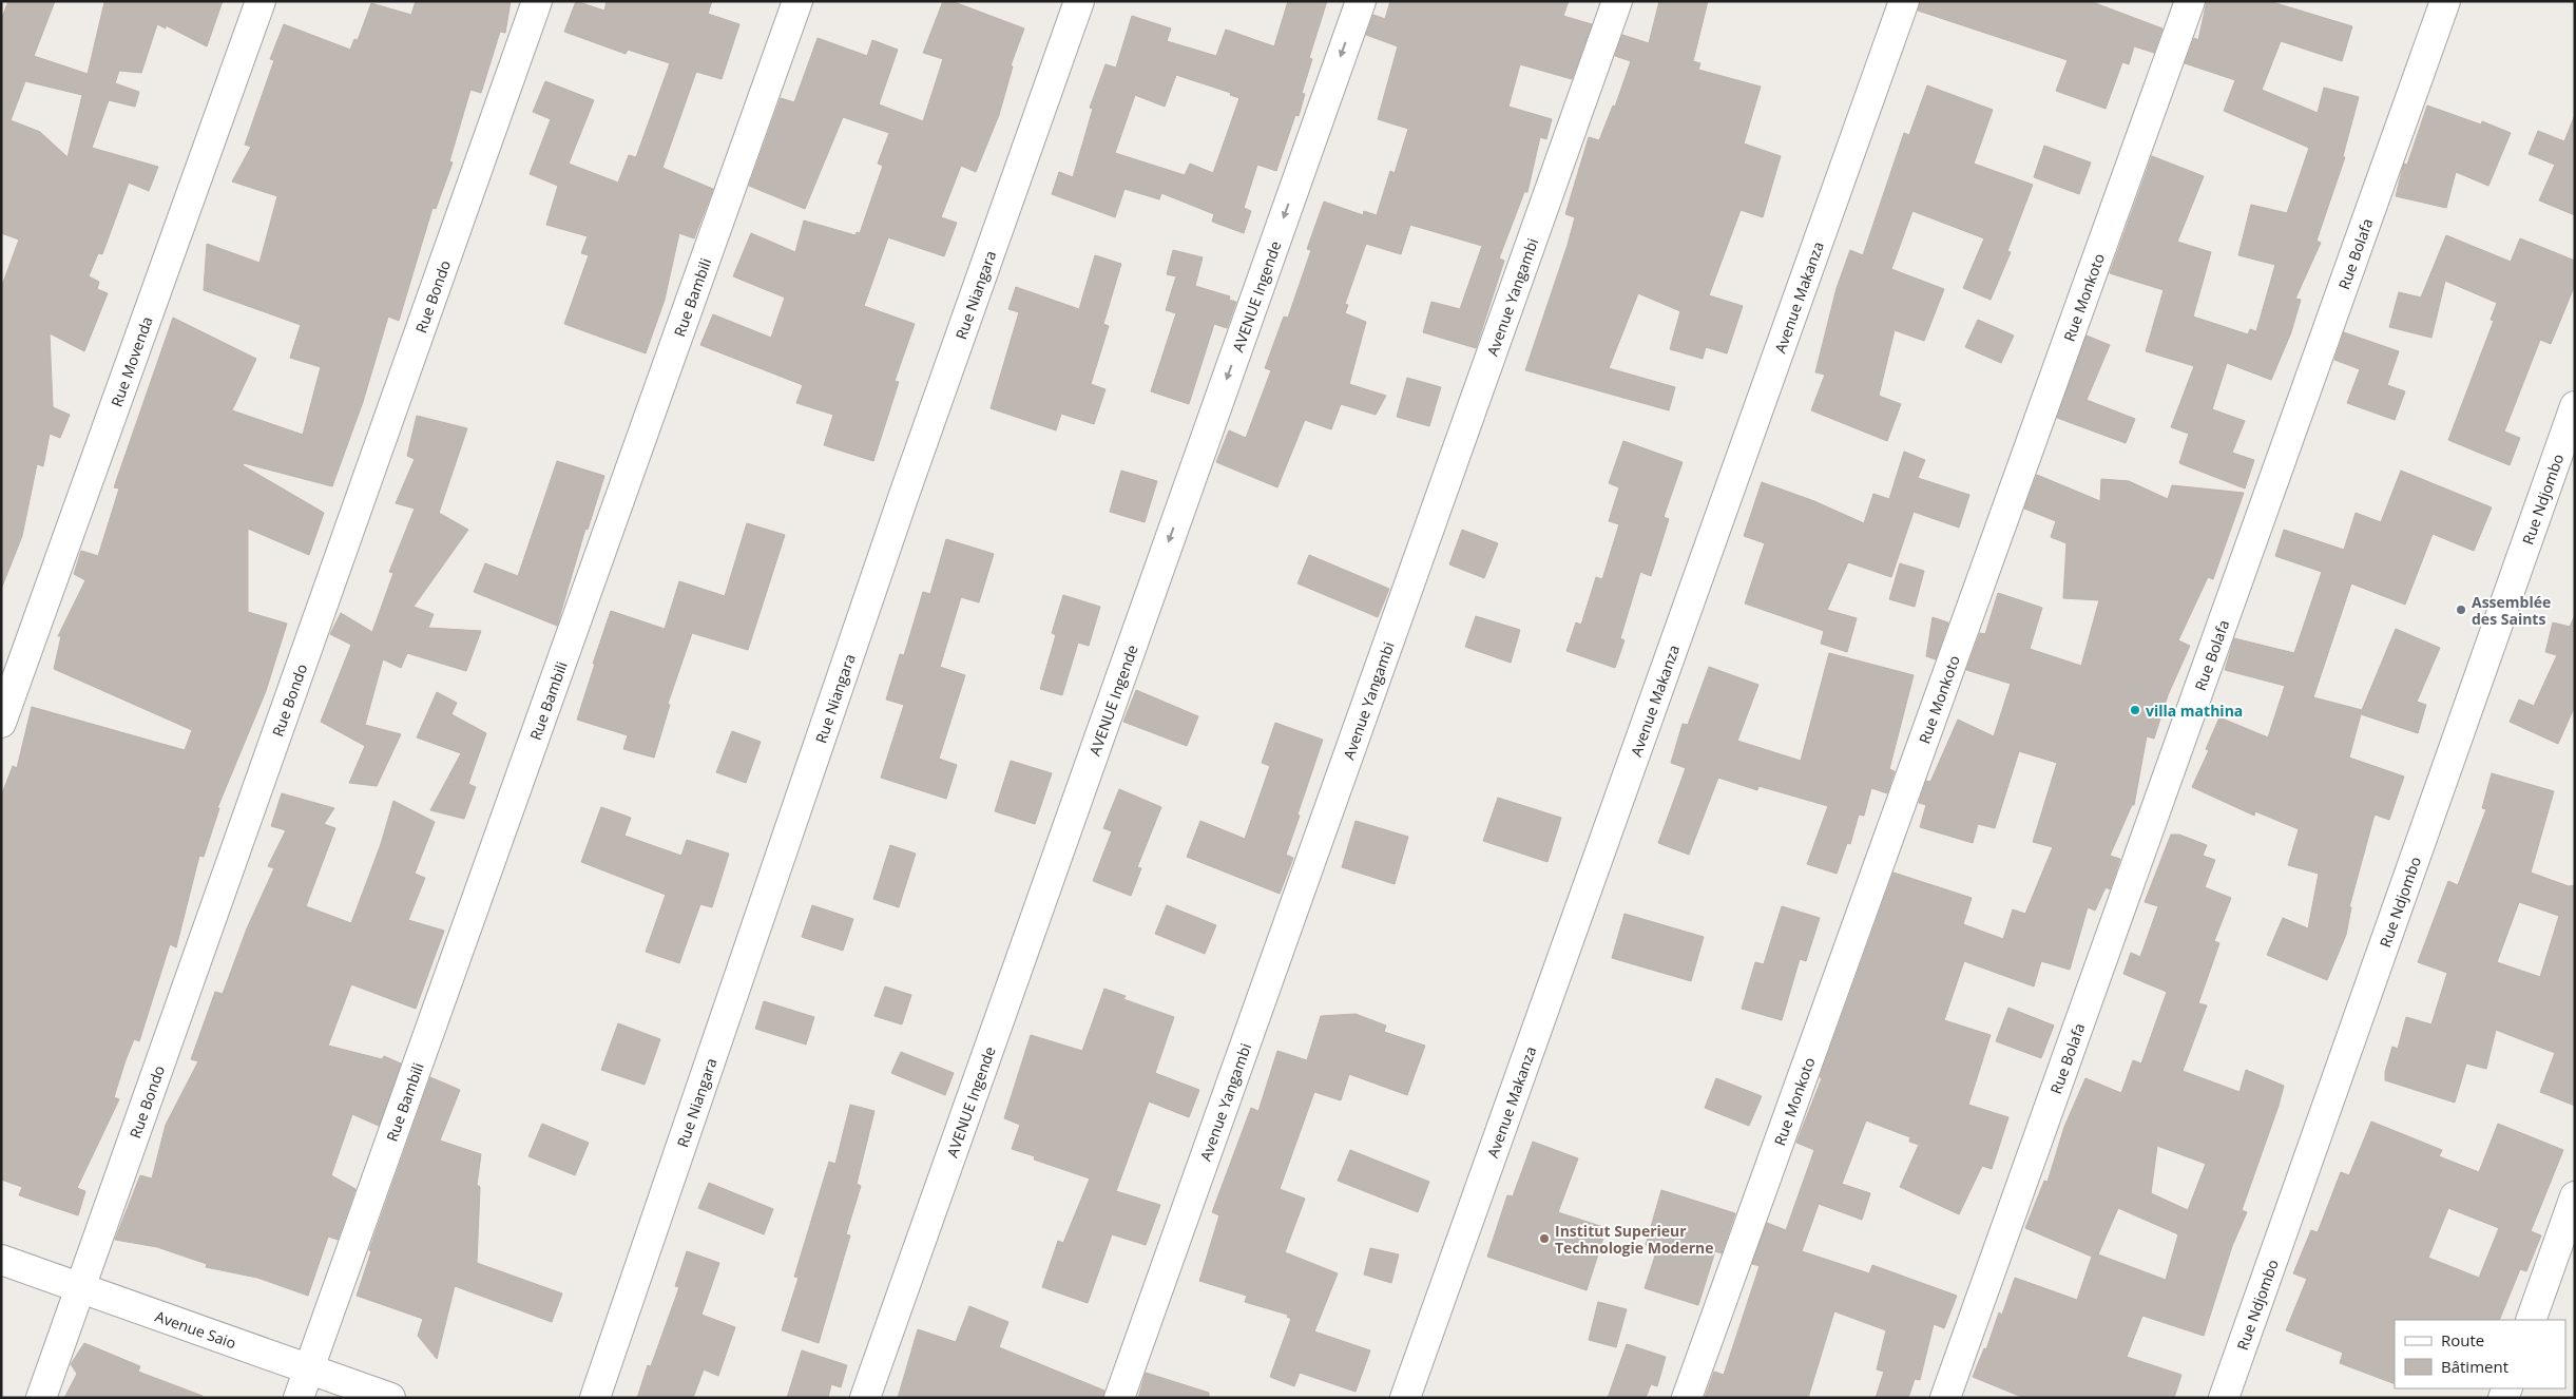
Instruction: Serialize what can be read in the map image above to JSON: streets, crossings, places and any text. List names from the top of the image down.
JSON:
{
  "streets": {
    "street": [
      "Rue Bolafa",
      "Rue Niangara",
      "Rue Bondo",
      "AVENUE Ingende",
      "Avenue Yangambi",
      "Rue Bambili",
      "Avenue Makanza",
      "Rue Monkoto",
      "Rue Movenda",
      "Rue Ndjombo",
      "Avenue Saio"
    ]
  },
  "crossings": [
    ["Rue Bondo", "Avenue Saio"],
    ["Rue Bambili", "Avenue Saio"]
  ],
  "one_way": ["AVENUE Ingende"],
  "places": ["Assemblée des Saints", "villa mathina", "Institut Superieur Technologie Moderne"],
  "legend": ["Route", "Bâtiment"]
}
